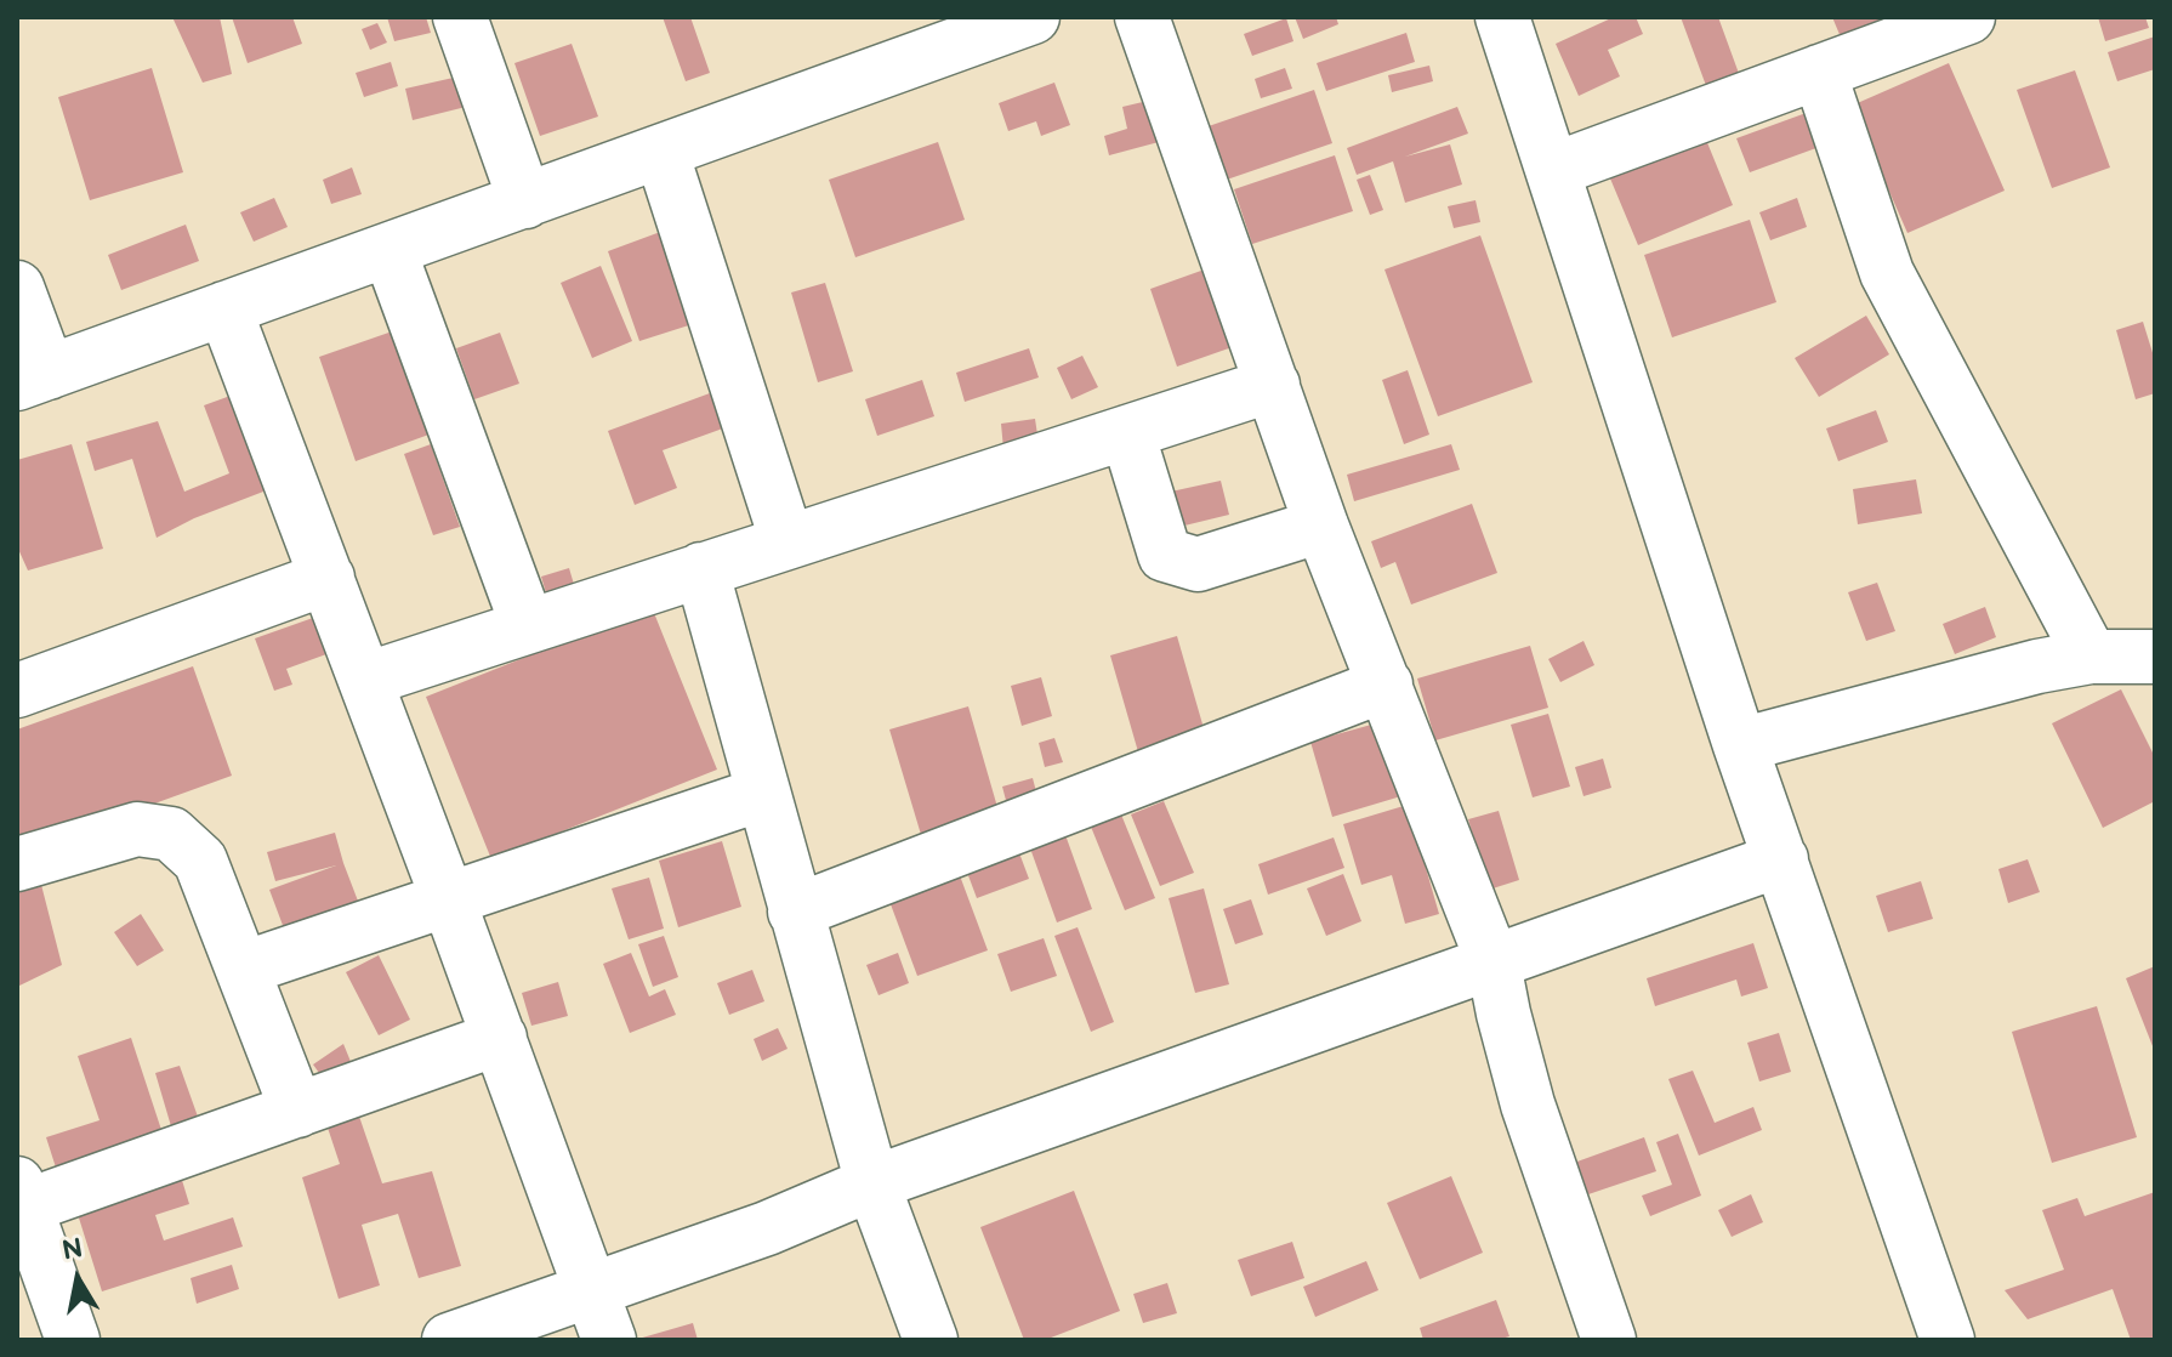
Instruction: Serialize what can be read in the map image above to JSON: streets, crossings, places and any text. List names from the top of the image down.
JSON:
{
  "north": "top"
}
